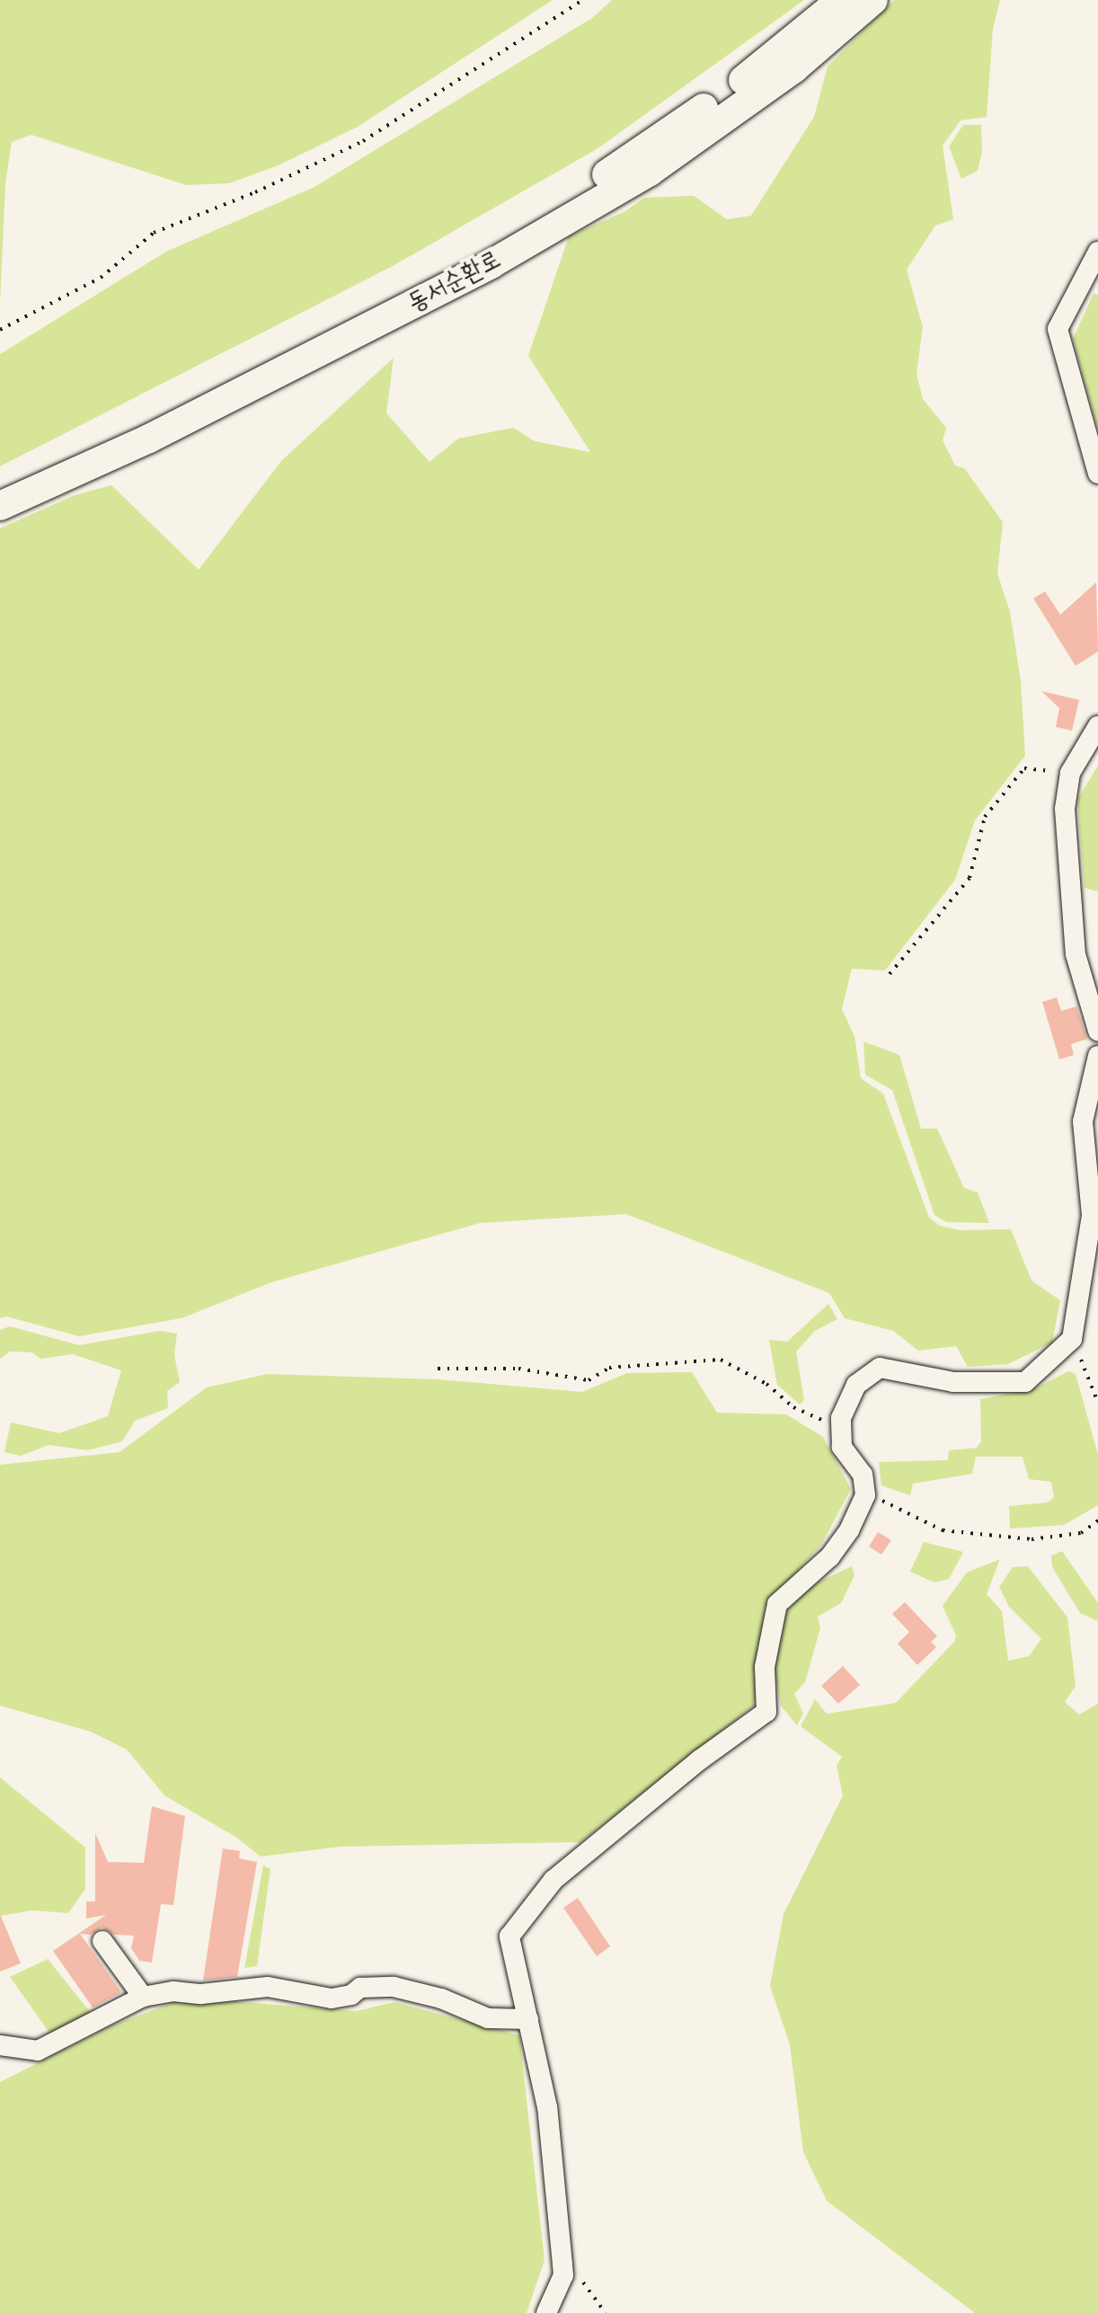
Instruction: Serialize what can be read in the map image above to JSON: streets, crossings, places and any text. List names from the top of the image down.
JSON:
{
  "streets": {
    "highway": ["동서순환로"]
  }
}
